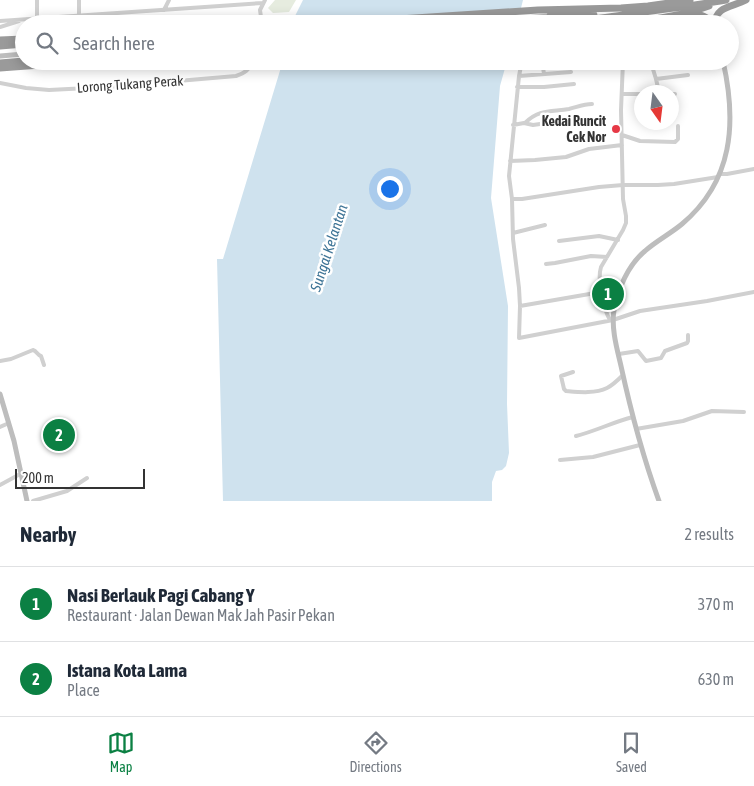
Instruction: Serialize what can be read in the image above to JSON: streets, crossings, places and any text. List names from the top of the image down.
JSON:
{
  "streets": {
    "street": ["Lorong Tukang Perak"]
  },
  "water": ["Sungai Kelantan"],
  "places": ["Kedai Runcit Cek Nor"],
  "scale_bar": "200 m",
  "north": "bottom",
  "page": {
    "search": "Search here",
    "pins": ["1", "2"],
    "scale": "200 m",
    "heading": ["Nearby", "2 results"],
    "list": [
      {
        "mark": "1",
        "name": "Nasi Berlauk Pagi Cabang Y",
        "note": "Restaurant · Jalan Dewan Mak Jah Pasir Pekan",
        "value": "370 m"
      },
      {
        "mark": "2",
        "name": "Istana Kota Lama",
        "note": "Place",
        "value": "630 m"
      }
    ],
    "nav": ["Map", "Directions", "Saved"]
  }
}
